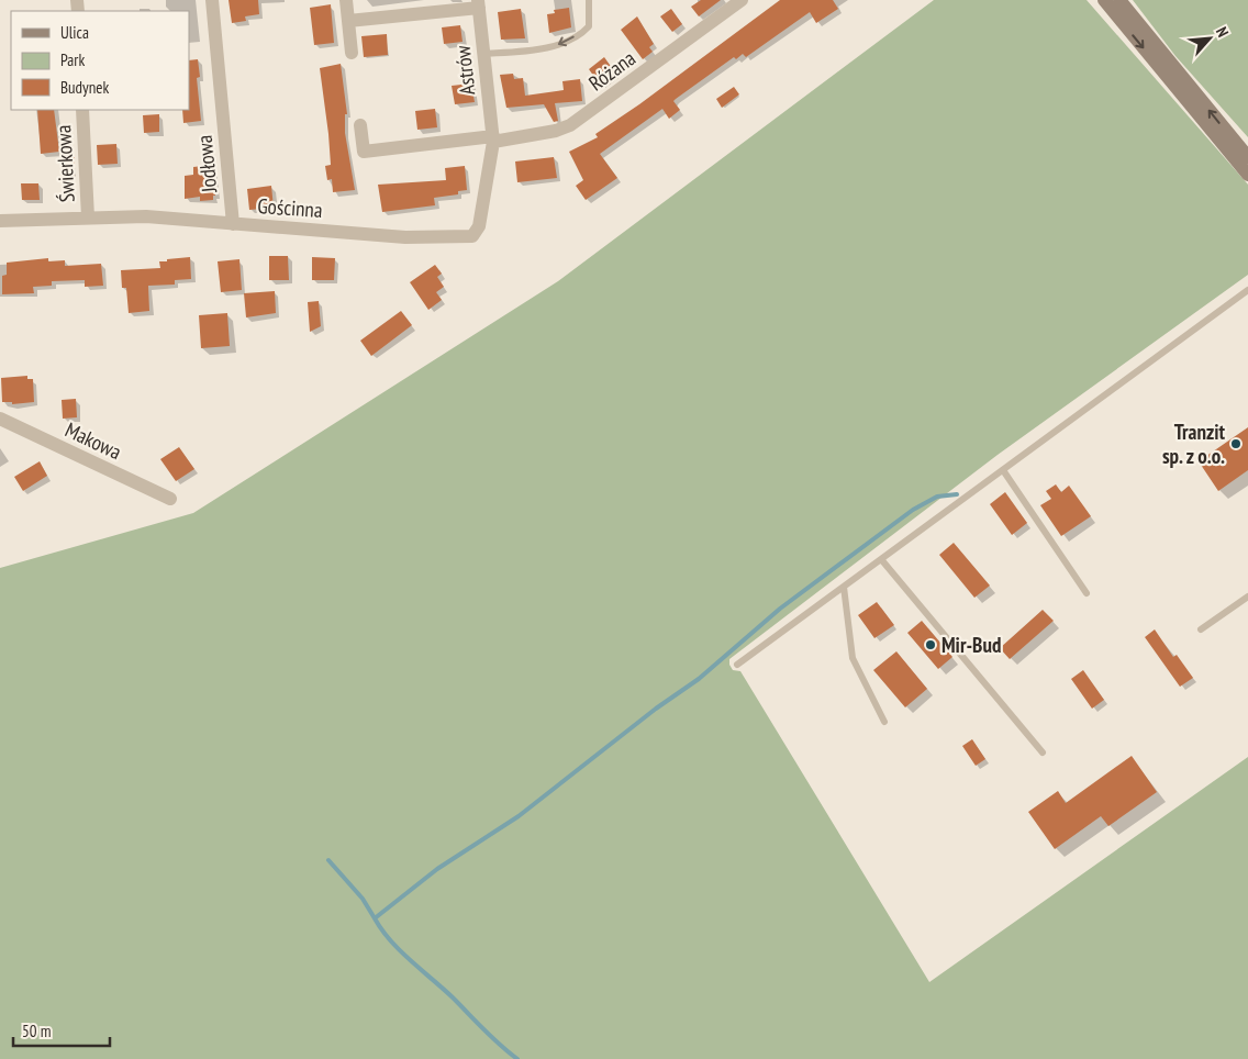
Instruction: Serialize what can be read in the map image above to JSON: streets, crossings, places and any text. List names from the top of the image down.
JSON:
{
  "streets": {
    "street": [
      "Astrów",
      "Różana",
      "Świerkowa",
      "Jodłowa",
      "Gościnna",
      "Makowa"
    ]
  },
  "crossings": [
    ["Astrów", "Różana"],
    ["Astrów", "Gościnna"],
    ["Różana", "Gościnna"],
    ["Świerkowa", "Gościnna"],
    ["Jodłowa", "Gościnna"]
  ],
  "places": ["Tranzit sp. z o.o.", "Mir-Bud"],
  "legend": ["Ulica", "Park", "Budynek"],
  "scale_bar": "50 m",
  "north": "top right"
}
